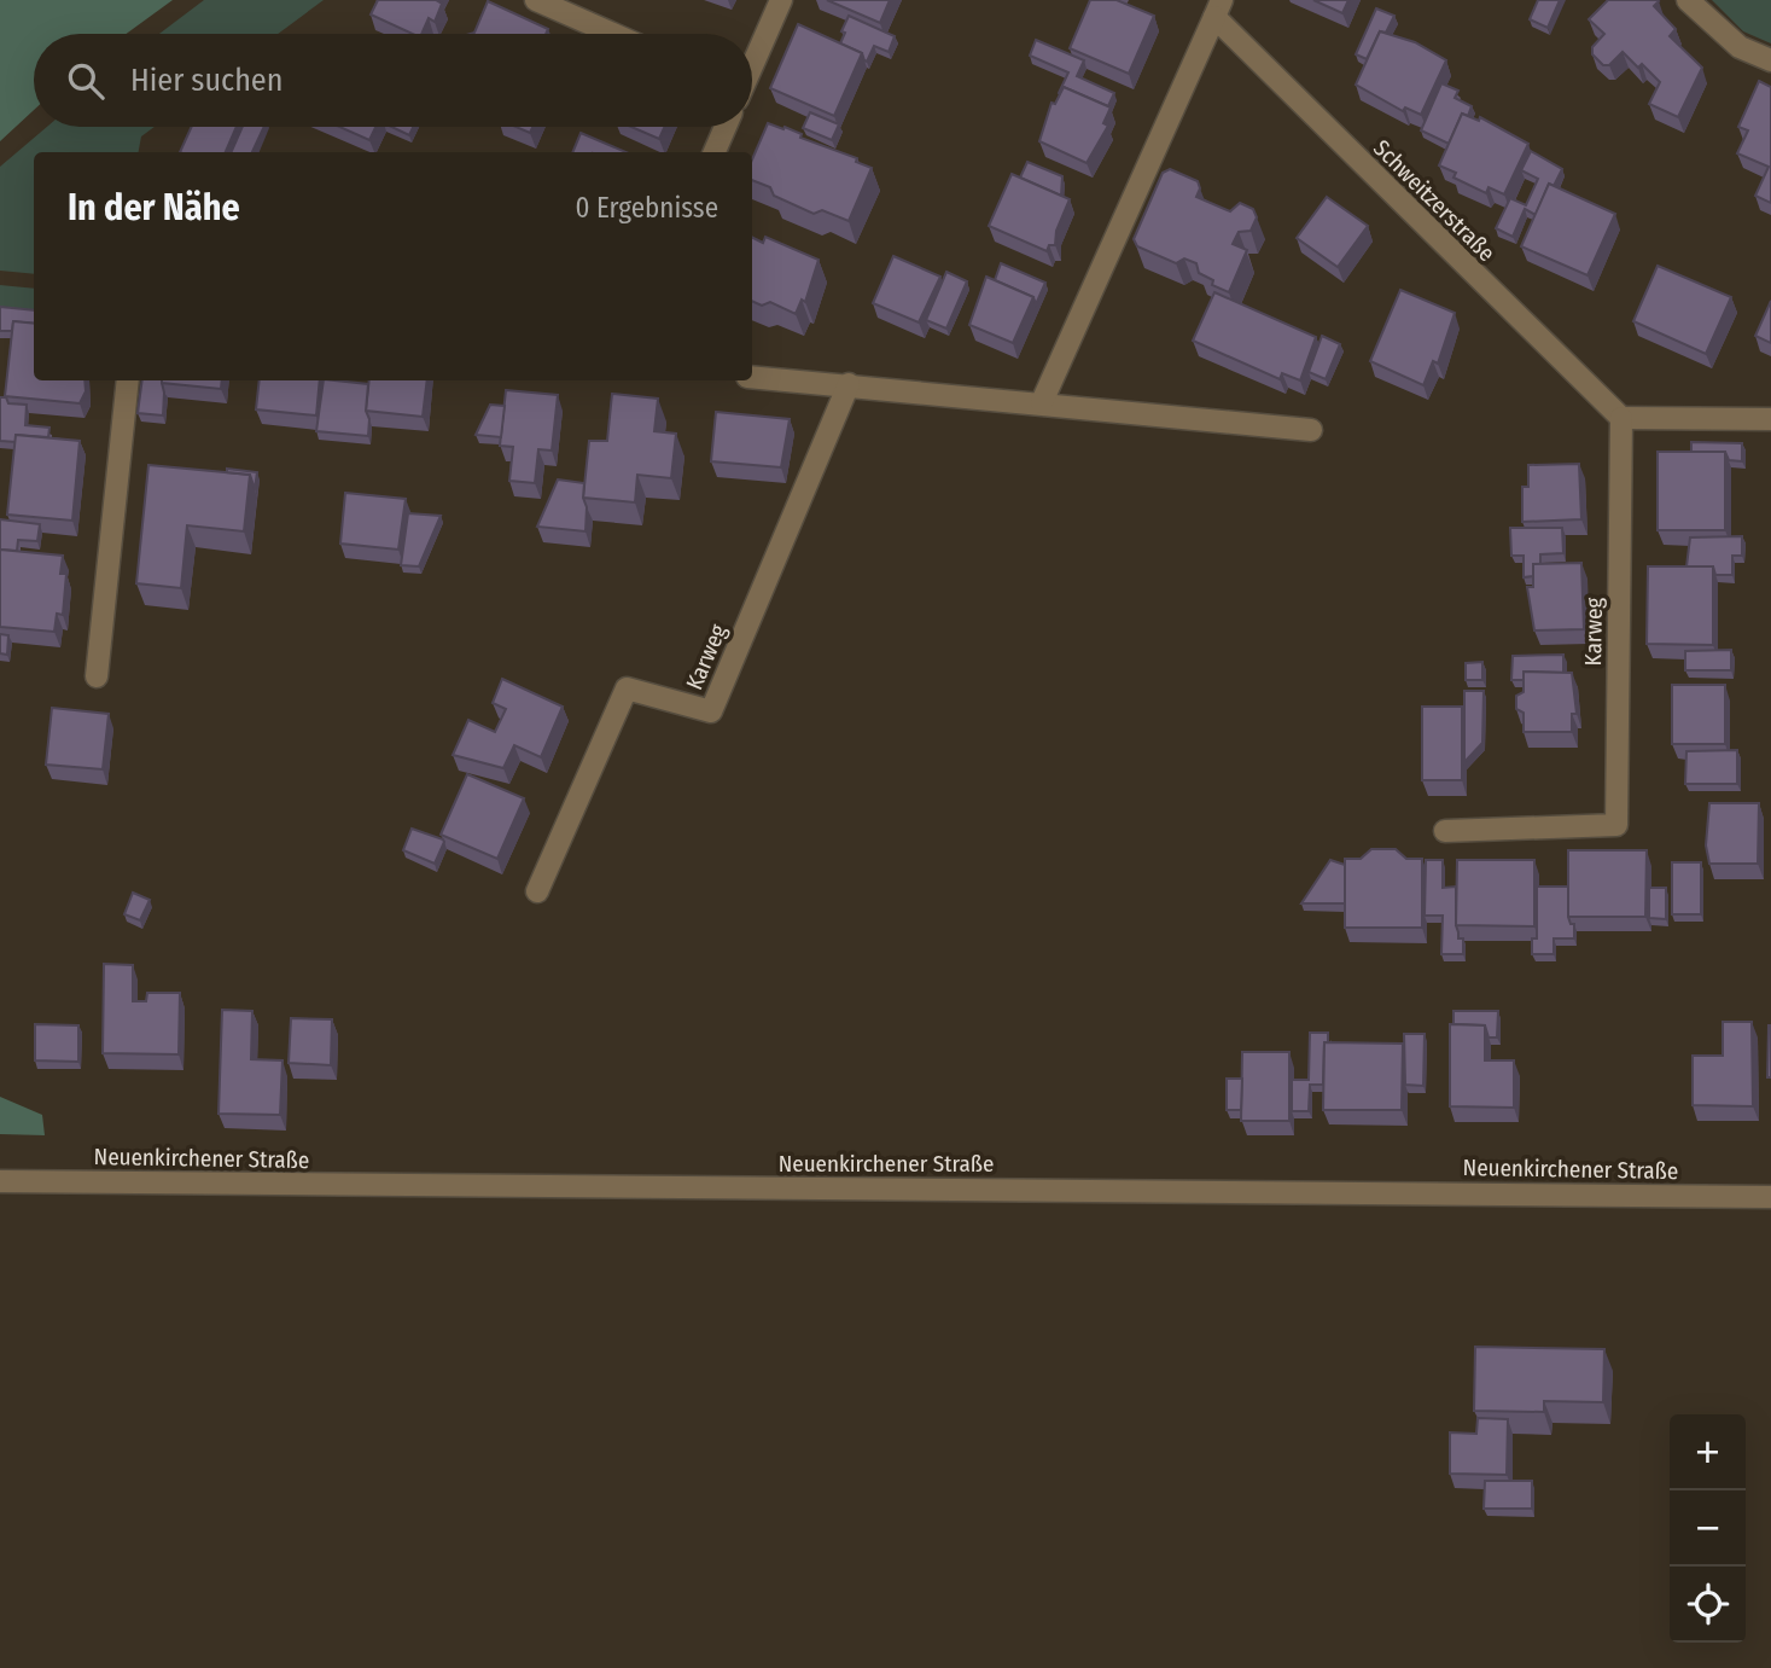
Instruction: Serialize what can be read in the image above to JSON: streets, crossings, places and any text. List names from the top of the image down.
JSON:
{
  "streets": {
    "street": ["Schweitzerstraße", "Karweg", "Neuenkirchener Straße"]
  },
  "crossings": [
    ["Schweitzerstraße", "Karweg"]
  ],
  "page": {
    "search": "Hier suchen",
    "heading": ["In der Nähe", "0 Ergebnisse"],
    "map_buttons": ["+", "−"]
  }
}
